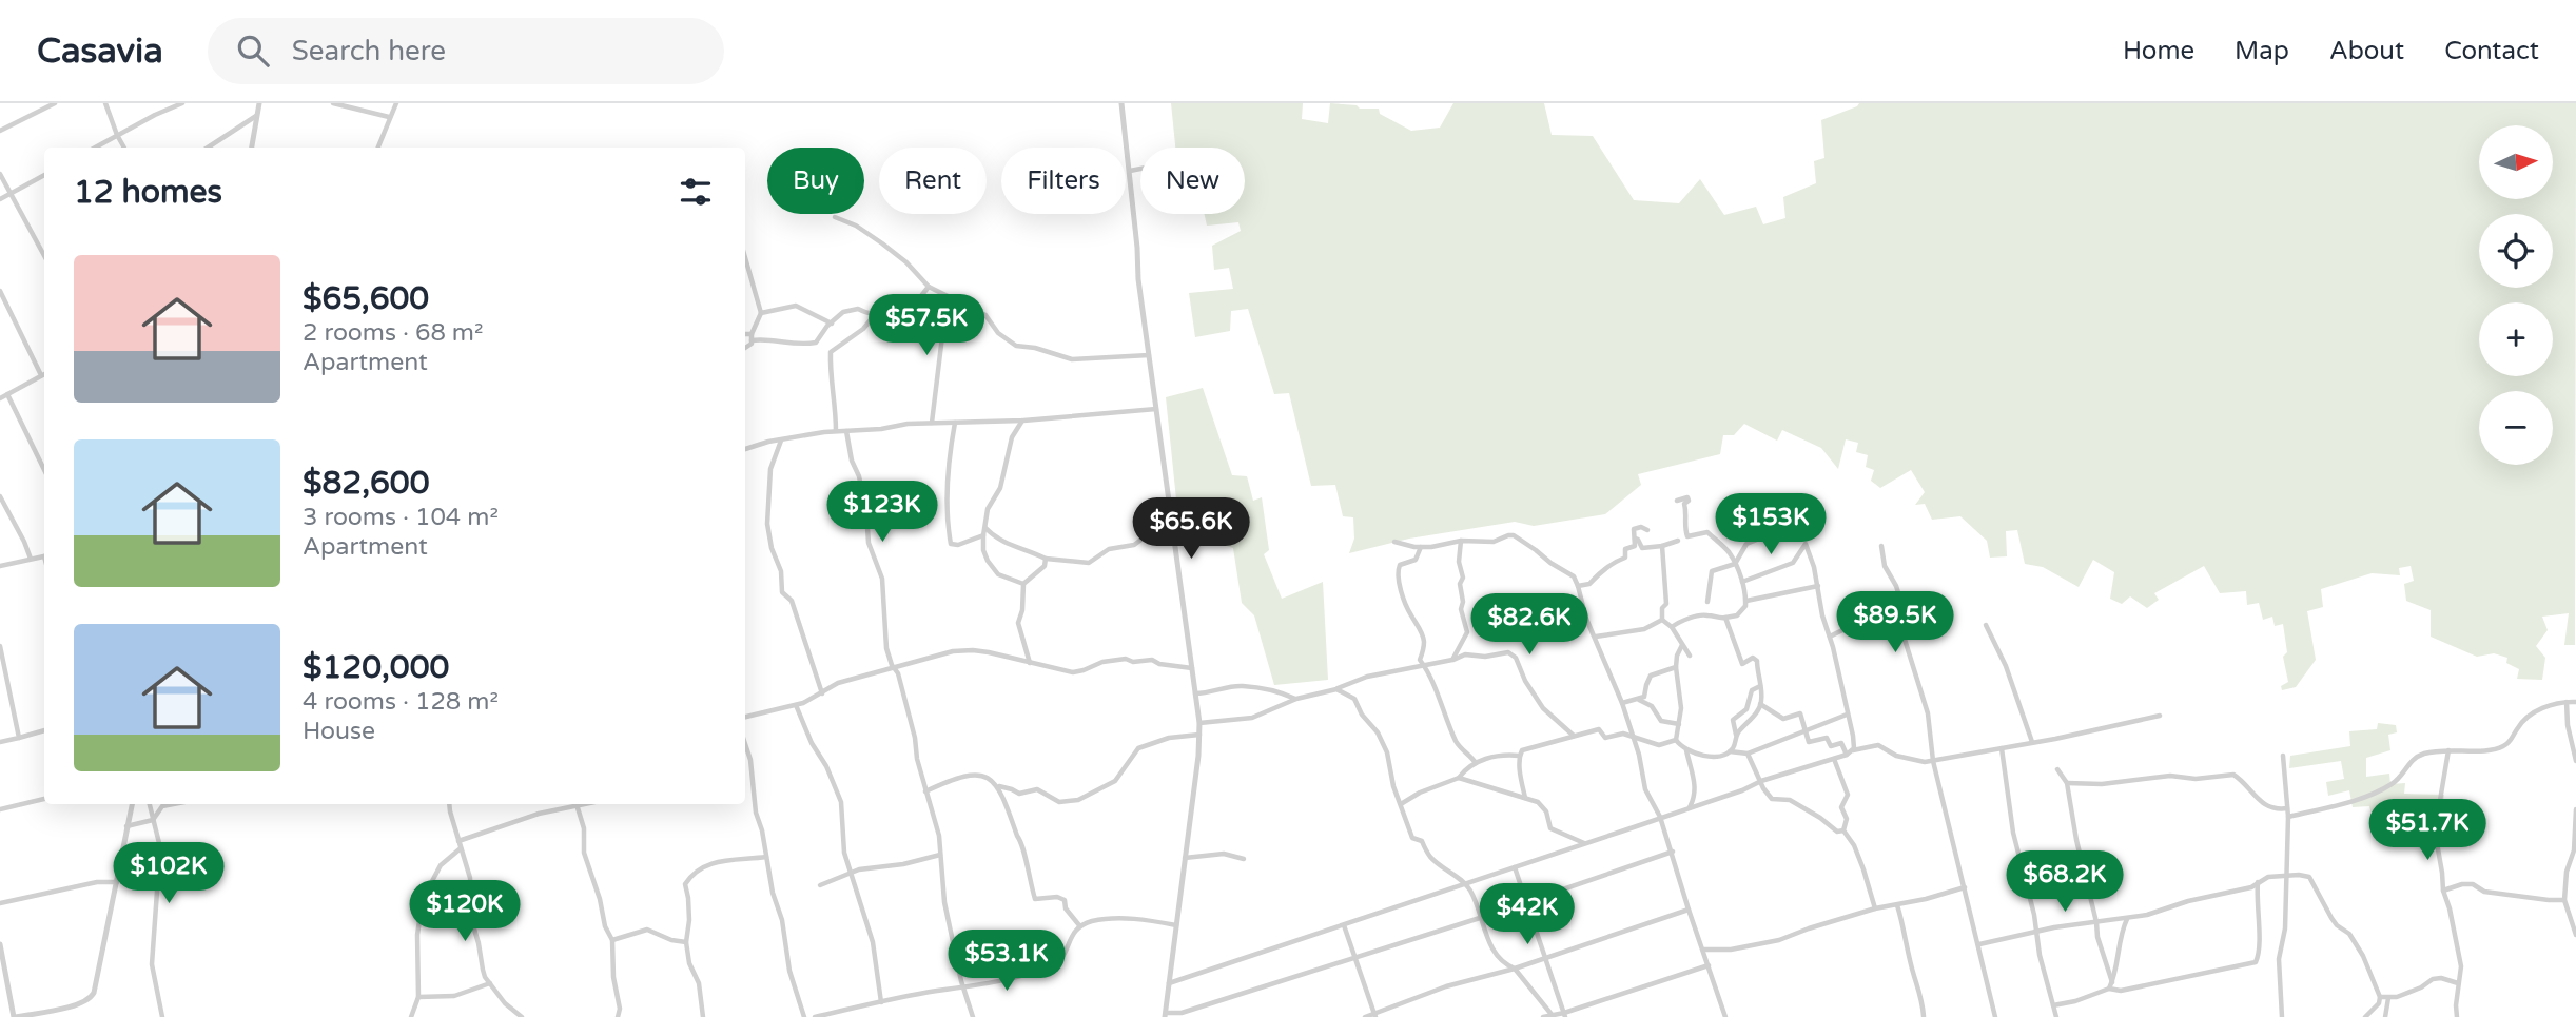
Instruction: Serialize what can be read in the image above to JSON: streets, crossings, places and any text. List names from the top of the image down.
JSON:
{
  "north": "right",
  "page": {
    "header": "Casavia",
    "search": "Search here",
    "nav": [
      "Home",
      "Map",
      "About",
      "Contact"
    ],
    "map_buttons": ["+", "−"],
    "chip": [
      "Buy",
      "Rent",
      "Filters",
      "New"
    ],
    "heading": "12 homes",
    "list": [
      {
        "name": "$65,600",
        "note": "2 rooms · 68 m² · Apartment"
      },
      {
        "name": "$82,600",
        "note": "3 rooms · 104 m² · Apartment"
      },
      {
        "name": "$120,000",
        "note": "4 rooms · 128 m² · House"
      }
    ],
    "price": [
      "$57.5K",
      "$123K",
      "$153K",
      "$65.6K",
      "$89.5K",
      "$82.6K",
      "$51.7K",
      "$102K",
      "$68.2K",
      "$120K",
      "$42K",
      "$53.1K"
    ]
  }
}
